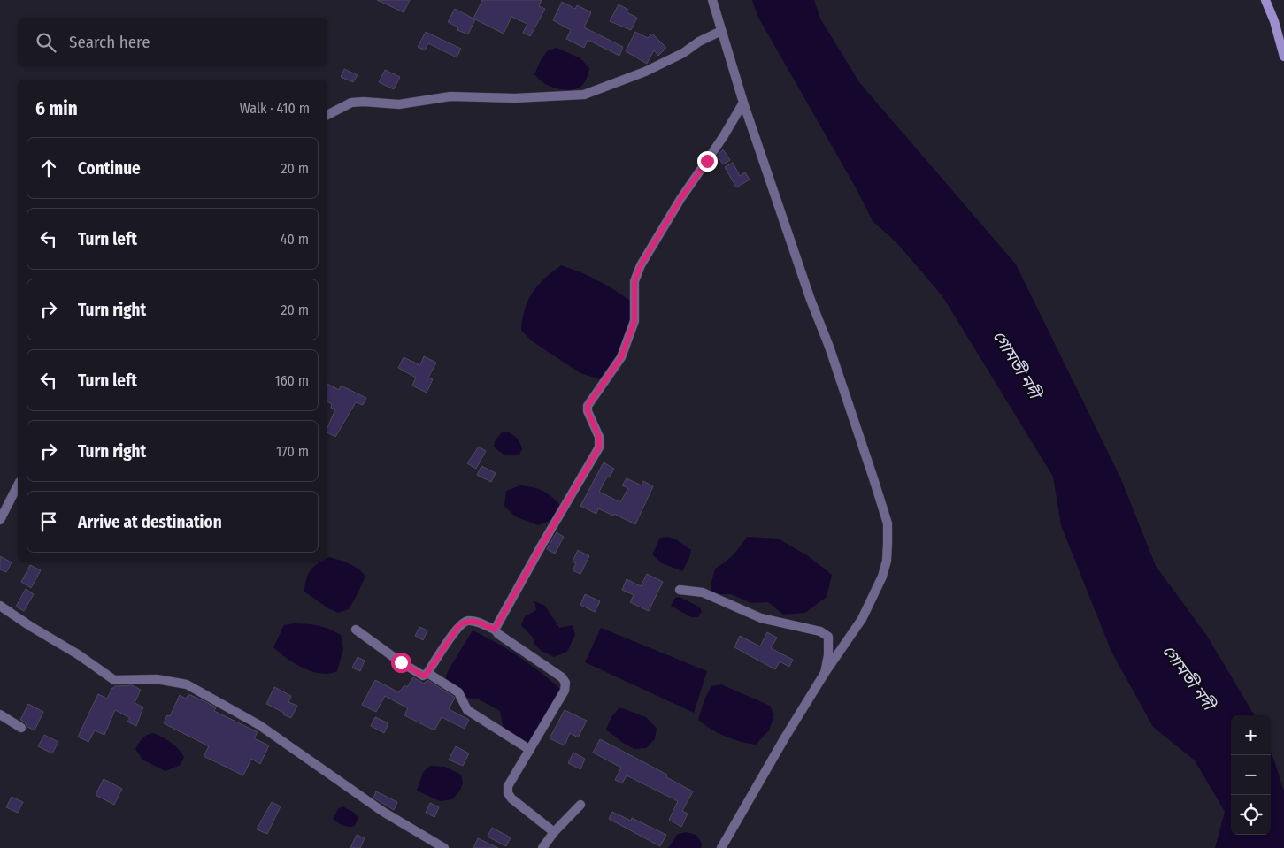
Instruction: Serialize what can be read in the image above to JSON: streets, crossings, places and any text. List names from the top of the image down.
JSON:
{
  "water": ["গোমতী নদী"],
  "page": {
    "search": "Search here",
    "heading": ["6 min", "Walk · 410 m"],
    "list": [
      ["Continue", "20 m"],
      ["Turn left", "40 m"],
      ["Turn right", "20 m"],
      ["Turn left", "160 m"],
      ["Turn right", "170 m"],
      "Arrive at destination"
    ],
    "map_buttons": ["+", "−"]
  }
}
